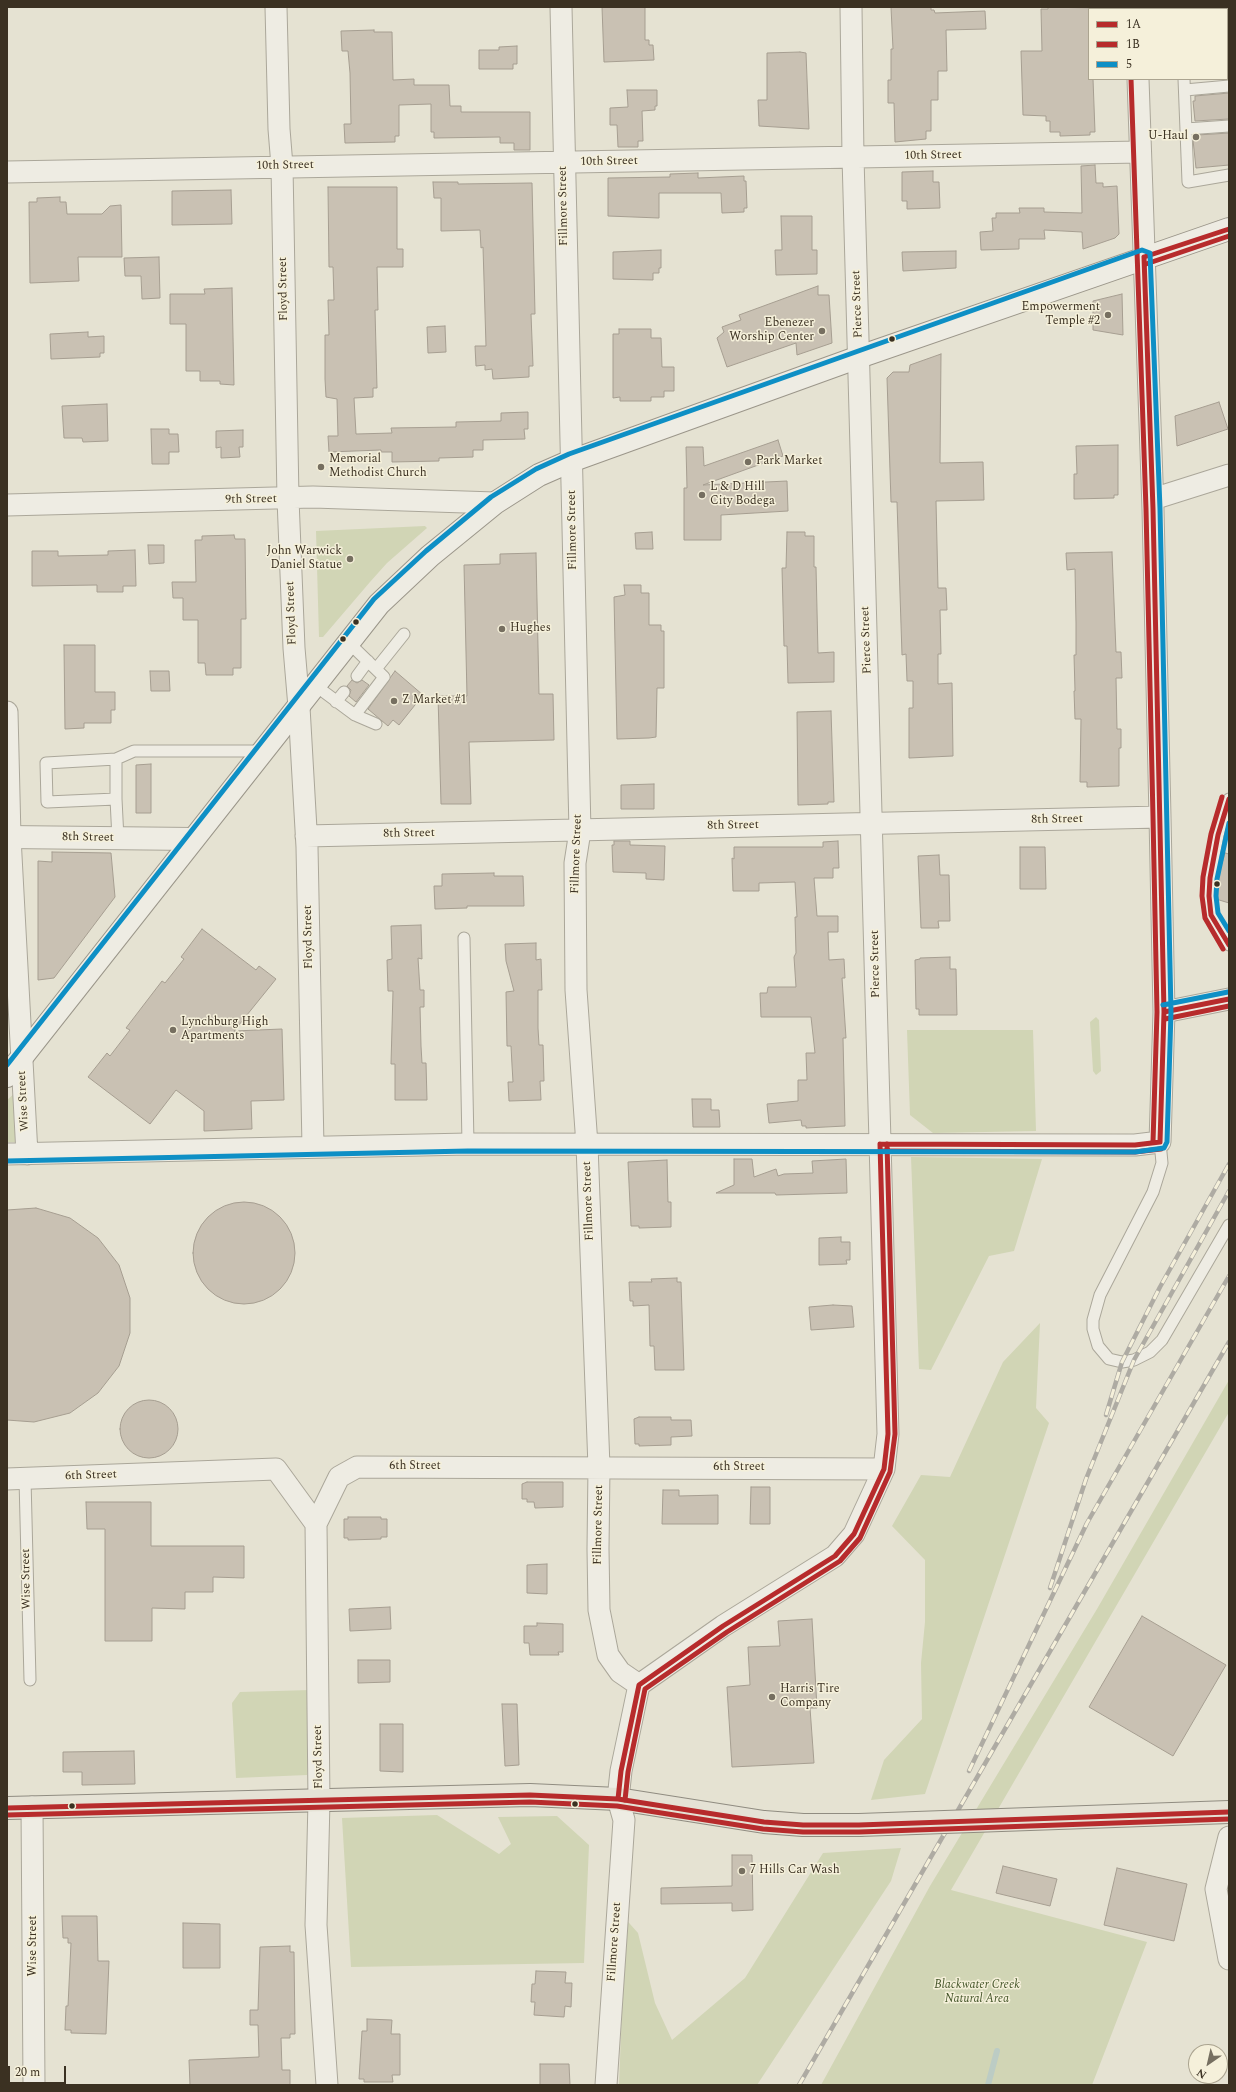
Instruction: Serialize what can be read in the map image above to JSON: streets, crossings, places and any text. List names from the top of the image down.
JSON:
{
  "streets": {
    "main road": ["8th Street"],
    "street": [
      "10th Street",
      "Fillmore Street",
      "Floyd Street",
      "Pierce Street",
      "9th Street",
      "Wise Street",
      "6th Street"
    ]
  },
  "crossings": [
    ["10th Street", "Fillmore Street"],
    ["10th Street", "Floyd Street"],
    ["10th Street", "Pierce Street"],
    ["Fillmore Street", "Pierce Street"],
    ["Fillmore Street", "8th Street"],
    ["Fillmore Street", "6th Street"],
    ["Floyd Street", "9th Street"],
    ["Floyd Street", "8th Street"],
    ["Floyd Street", "6th Street"],
    ["Pierce Street", "8th Street"],
    ["Pierce Street", "6th Street"],
    ["8th Street", "Wise Street"],
    ["Wise Street", "6th Street"]
  ],
  "parks": ["Blackwater Creek Natural Area"],
  "places": [
    "U-Haul",
    "Empowerment Temple #2",
    "Ebenezer Worship Center",
    "Park Market",
    "Memorial Methodist Church",
    "L & D Hill City Bodega",
    "John Warwick Daniel Statue",
    "Hughes",
    "Z Market #1",
    "Lynchburg High Apartments",
    "Harris Tire Company",
    "7 Hills Car Wash"
  ],
  "lines": ["transit line 1B", "transit line 1A", "transit line 5"],
  "legend": ["1A", "1B", "5"],
  "scale_bar": "20 m",
  "north": "bottom left"
}
